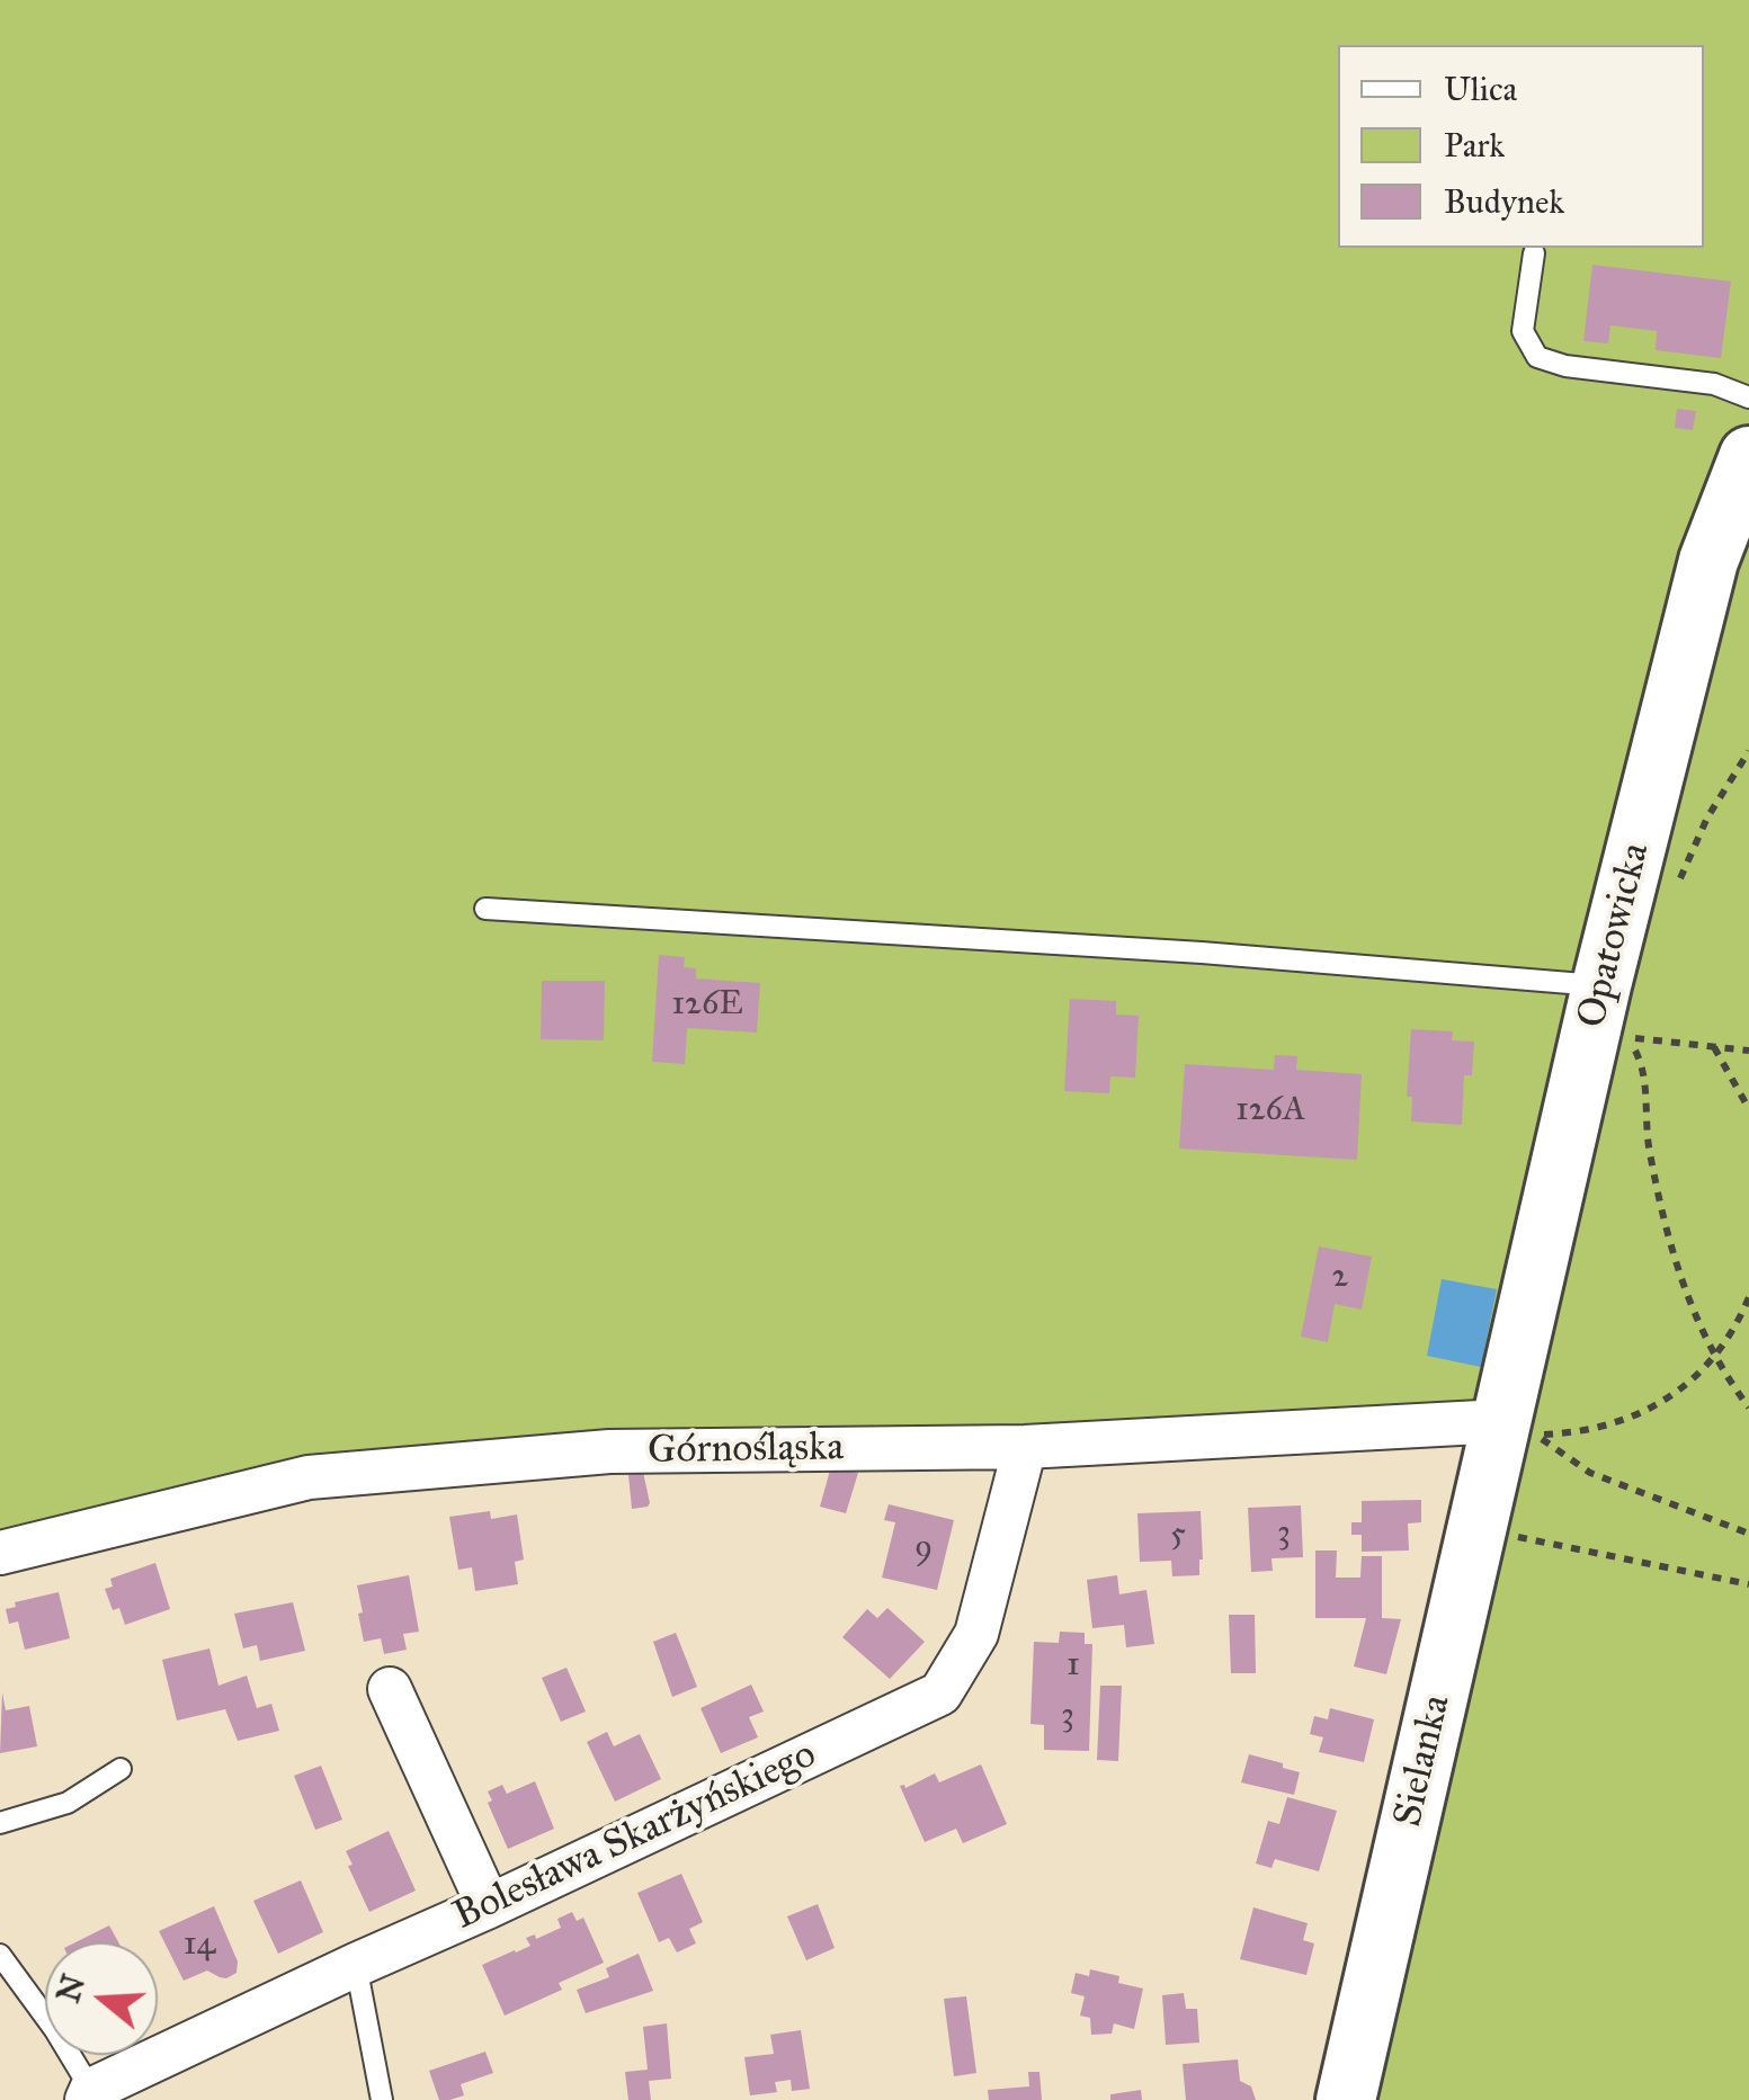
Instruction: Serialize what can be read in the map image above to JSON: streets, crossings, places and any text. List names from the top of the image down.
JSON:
{
  "streets": {
    "street": [
      "Opatowicka",
      "Górnośląska",
      "Sielanka",
      "Bolesława Skarżyńskiego"
    ]
  },
  "crossings": [
    ["Opatowicka", "Górnośląska"],
    ["Opatowicka", "Sielanka"],
    ["Górnośląska", "Sielanka"],
    ["Górnośląska", "Bolesława Skarżyńskiego"]
  ],
  "house_numbers": [
    "126E",
    "126A",
    "2",
    "3",
    "5",
    "9",
    "1",
    "3",
    "14"
  ],
  "legend": ["Ulica", "Park", "Budynek"],
  "north": "left"
}
